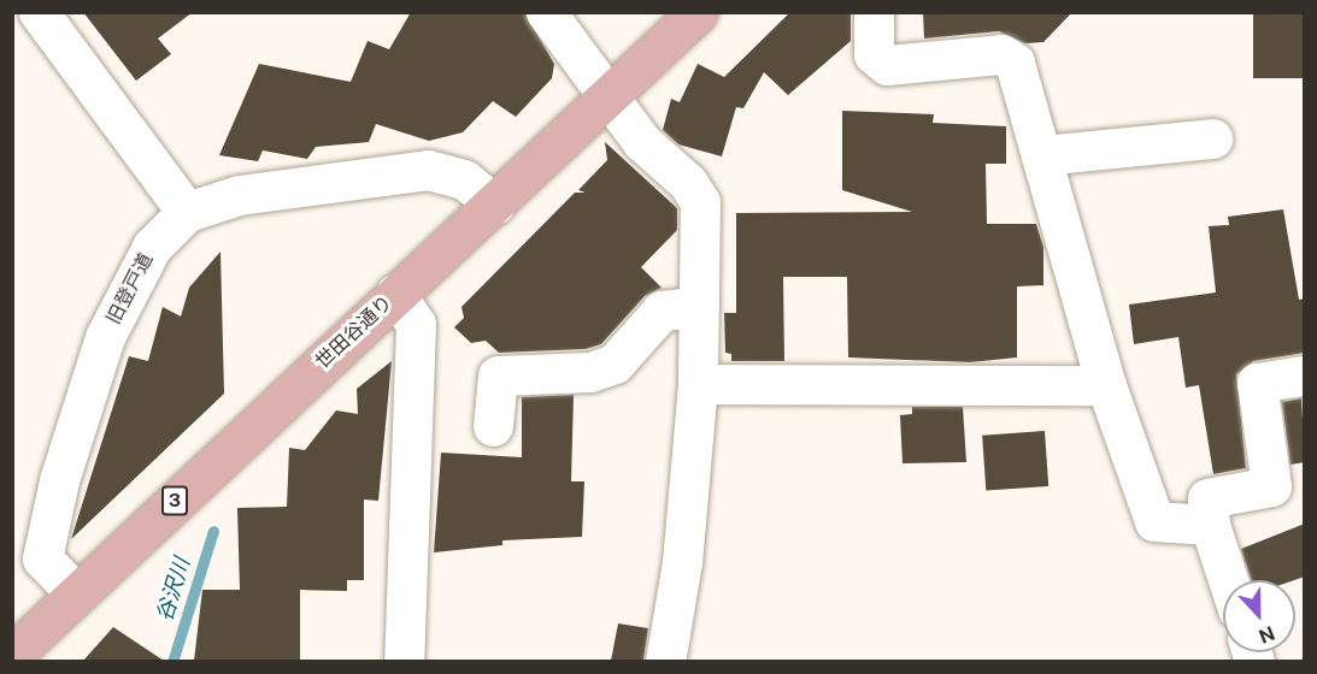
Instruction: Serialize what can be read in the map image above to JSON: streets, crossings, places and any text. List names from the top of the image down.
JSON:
{
  "streets": {
    "main road": ["世田谷通り", "3"],
    "street": ["旧登戸道"]
  },
  "crossings": [
    ["旧登戸道", "世田谷通り"]
  ],
  "water": ["谷沢川"],
  "north": "bottom"
}
